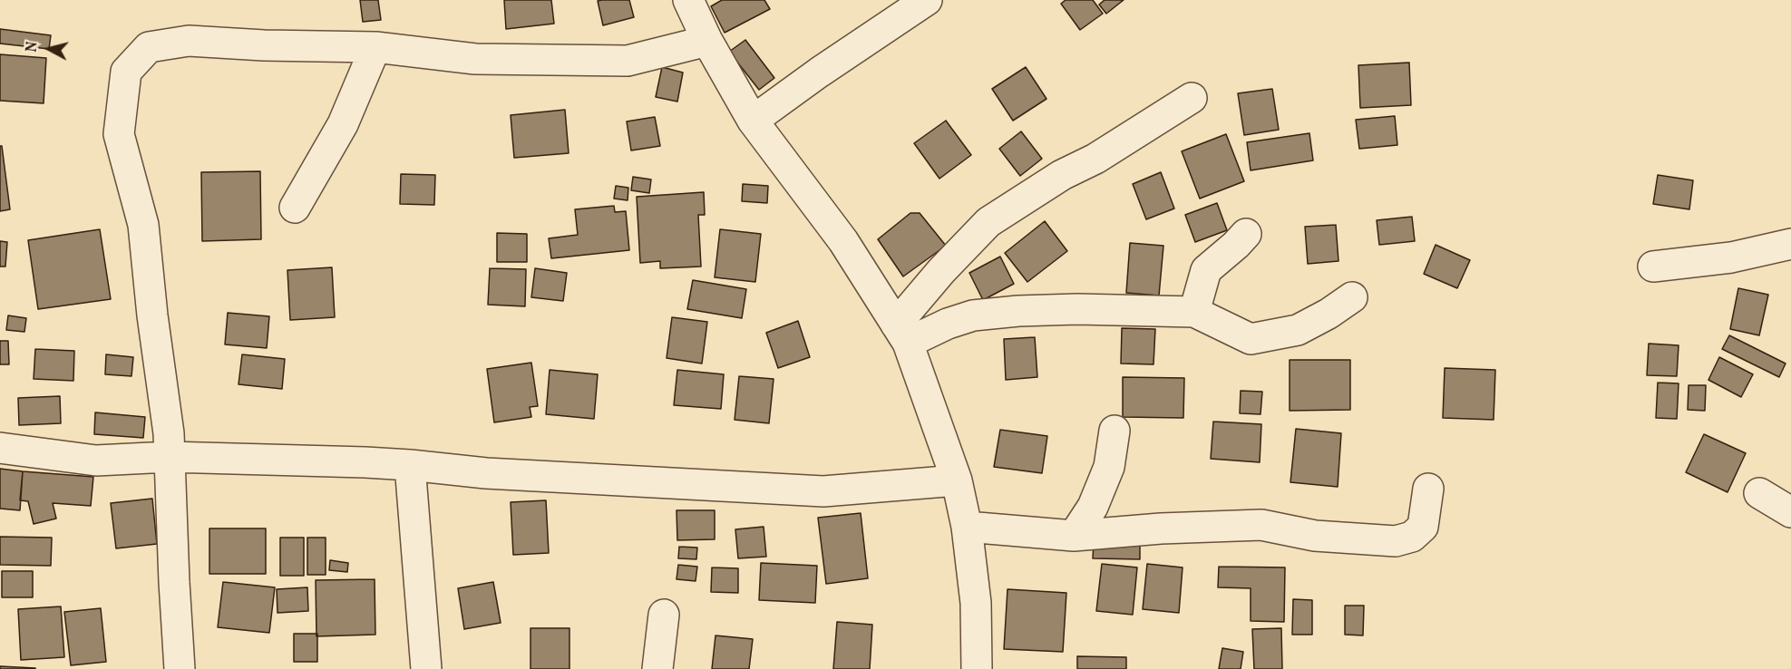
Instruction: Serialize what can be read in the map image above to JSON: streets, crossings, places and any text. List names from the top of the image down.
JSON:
{
  "north": "left"
}
